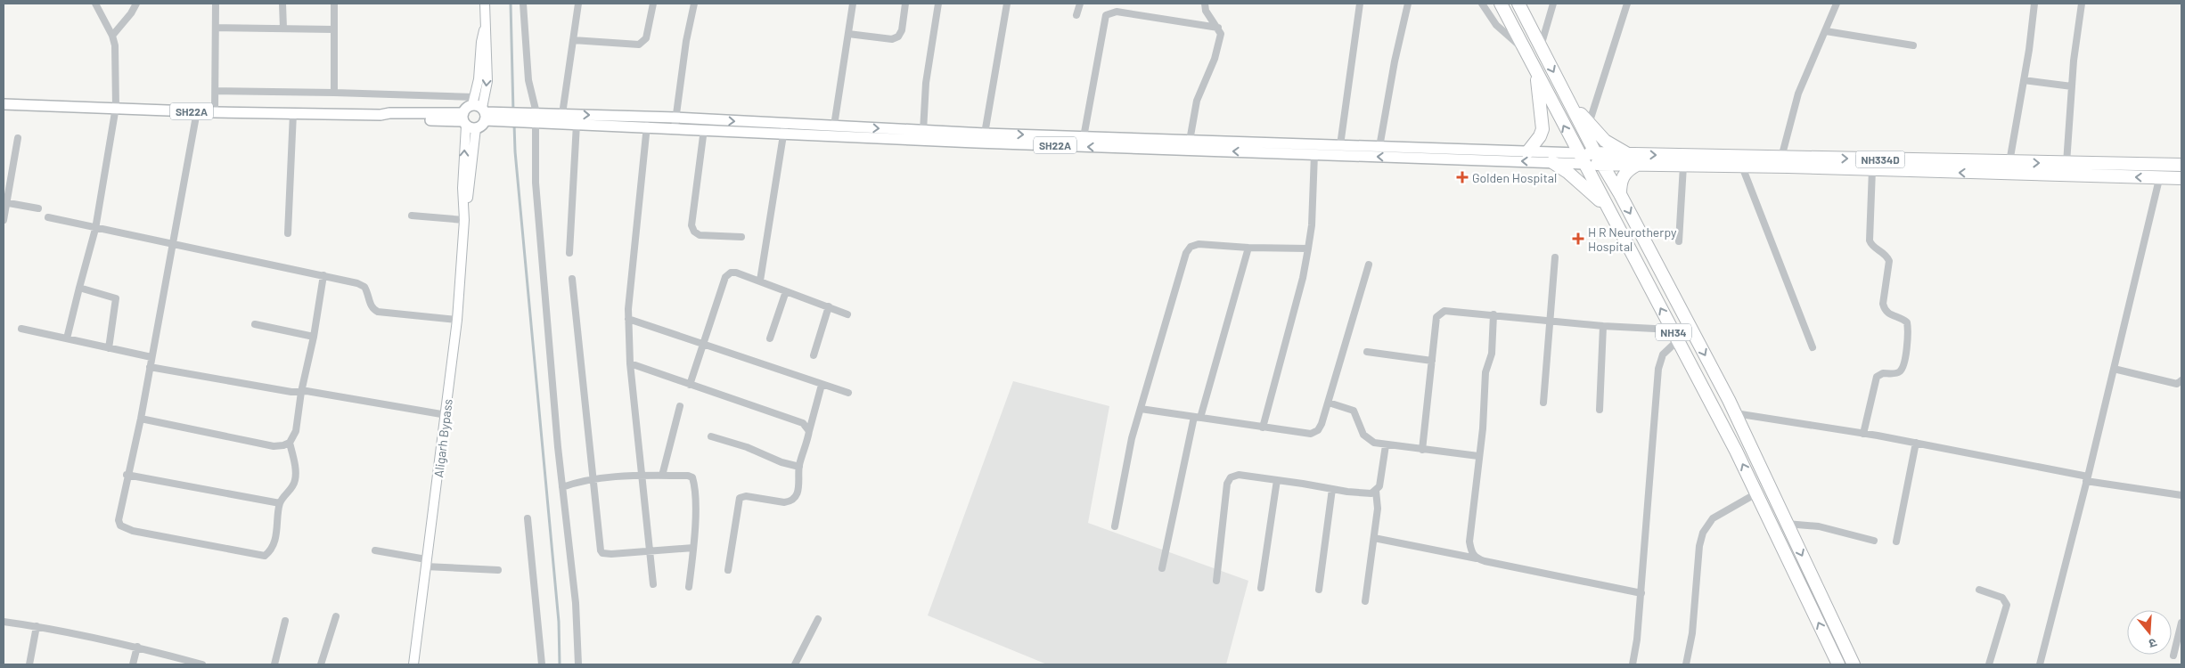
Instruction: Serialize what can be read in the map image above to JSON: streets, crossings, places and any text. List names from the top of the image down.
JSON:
{
  "streets": {
    "highway": ["NH334D", "NH34"],
    "main road": ["SH22A", "Aligarh Bypass"]
  },
  "crossings": [
    ["SH22A", "NH334D"],
    ["SH22A", "NH34"],
    ["SH22A", "Aligarh Bypass"],
    ["NH334D", "NH34"]
  ],
  "places": {
    "health": ["Golden Hospital", "H R Neurotherpy Hospital"]
  },
  "north": "bottom"
}
